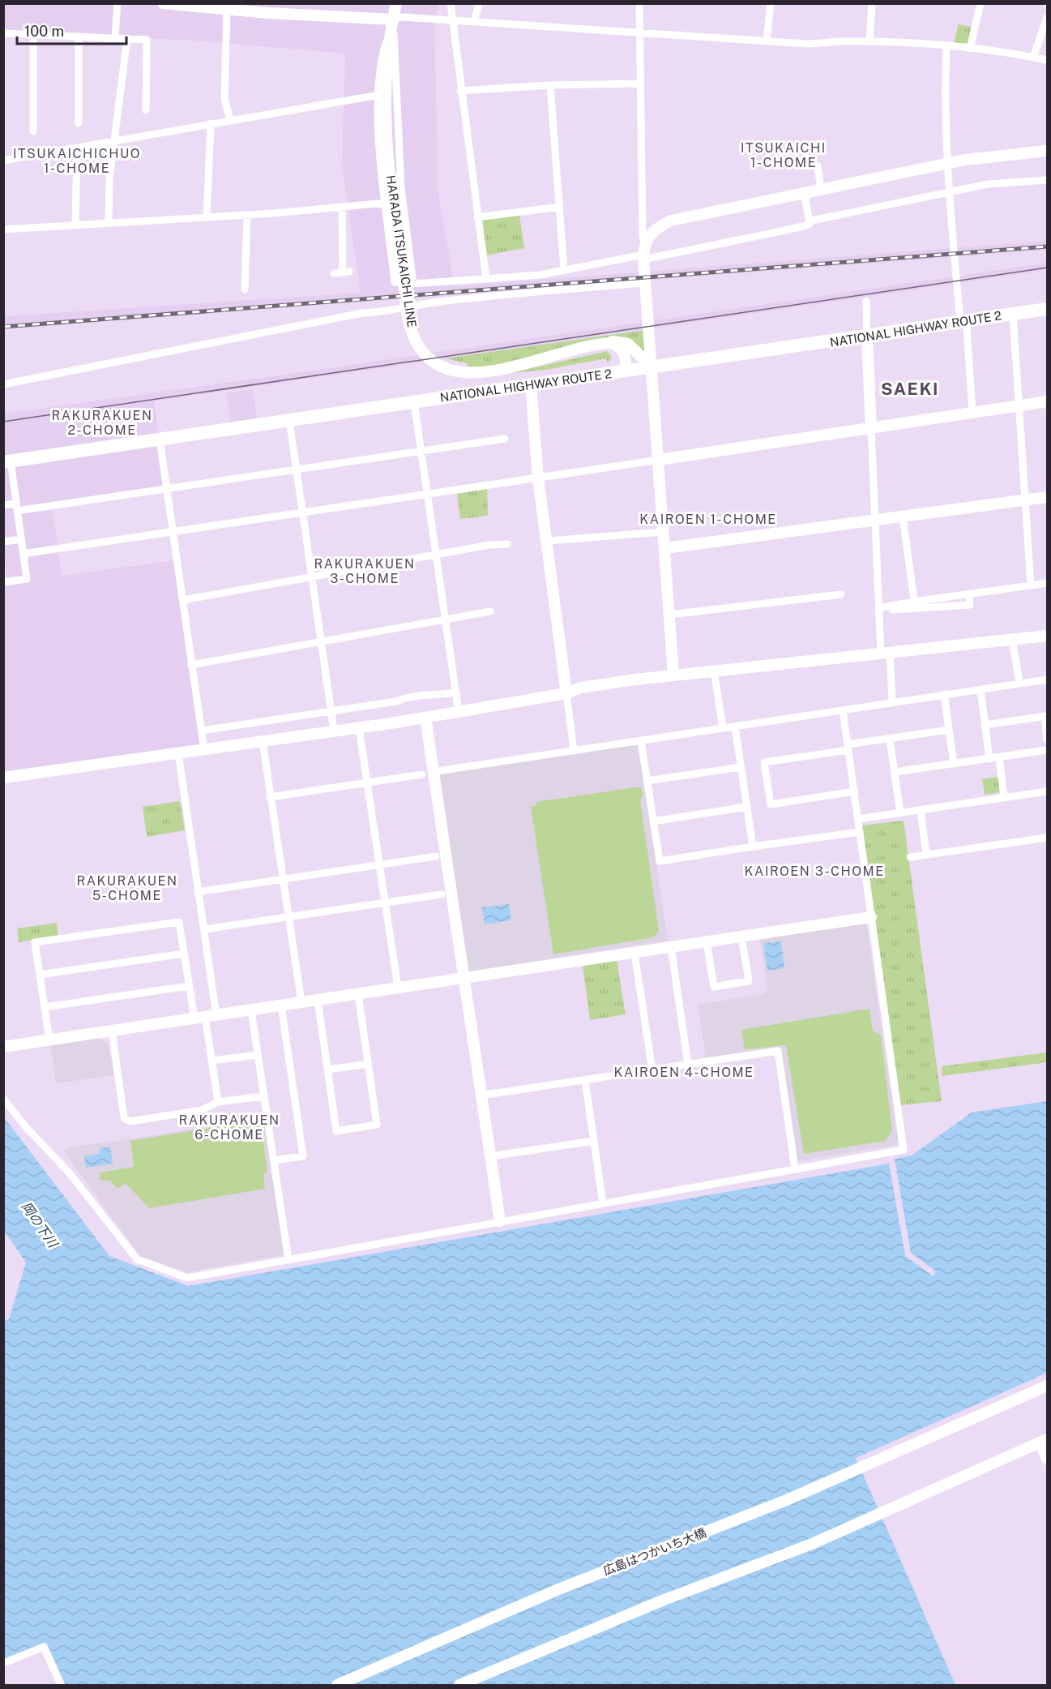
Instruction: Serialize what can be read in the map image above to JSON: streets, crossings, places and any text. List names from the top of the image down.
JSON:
{
  "streets": {
    "highway": ["NATIONAL HIGHWAY ROUTE 2"],
    "street": ["HARADA ITSUKAICHI LINE", "広島はつかいち大橋"]
  },
  "crossings": [
    ["HARADA ITSUKAICHI LINE", "NATIONAL HIGHWAY ROUTE 2"]
  ],
  "districts": [
    "ITSUKAICHI 1-CHOME",
    "ITSUKAICHICHUO 1-CHOME",
    "SAEKI",
    "RAKURAKUEN 2-CHOME",
    "KAIROEN 1-CHOME",
    "RAKURAKUEN 3-CHOME",
    "KAIROEN 3-CHOME",
    "RAKURAKUEN 5-CHOME",
    "KAIROEN 4-CHOME",
    "RAKURAKUEN 6-CHOME"
  ],
  "water": ["岡の下川"],
  "scale_bar": "100 m"
}
